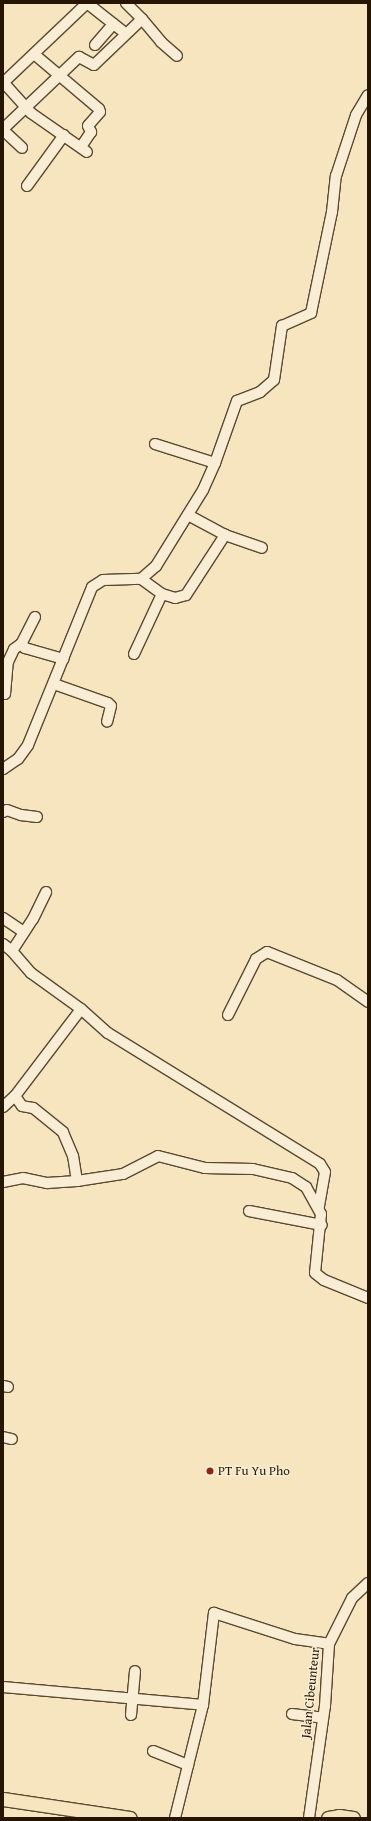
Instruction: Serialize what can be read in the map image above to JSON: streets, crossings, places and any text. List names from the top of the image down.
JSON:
{
  "streets": {
    "street": ["Jalan Cibeunteur"]
  },
  "places": ["PT Fu Yu Pho"]
}
